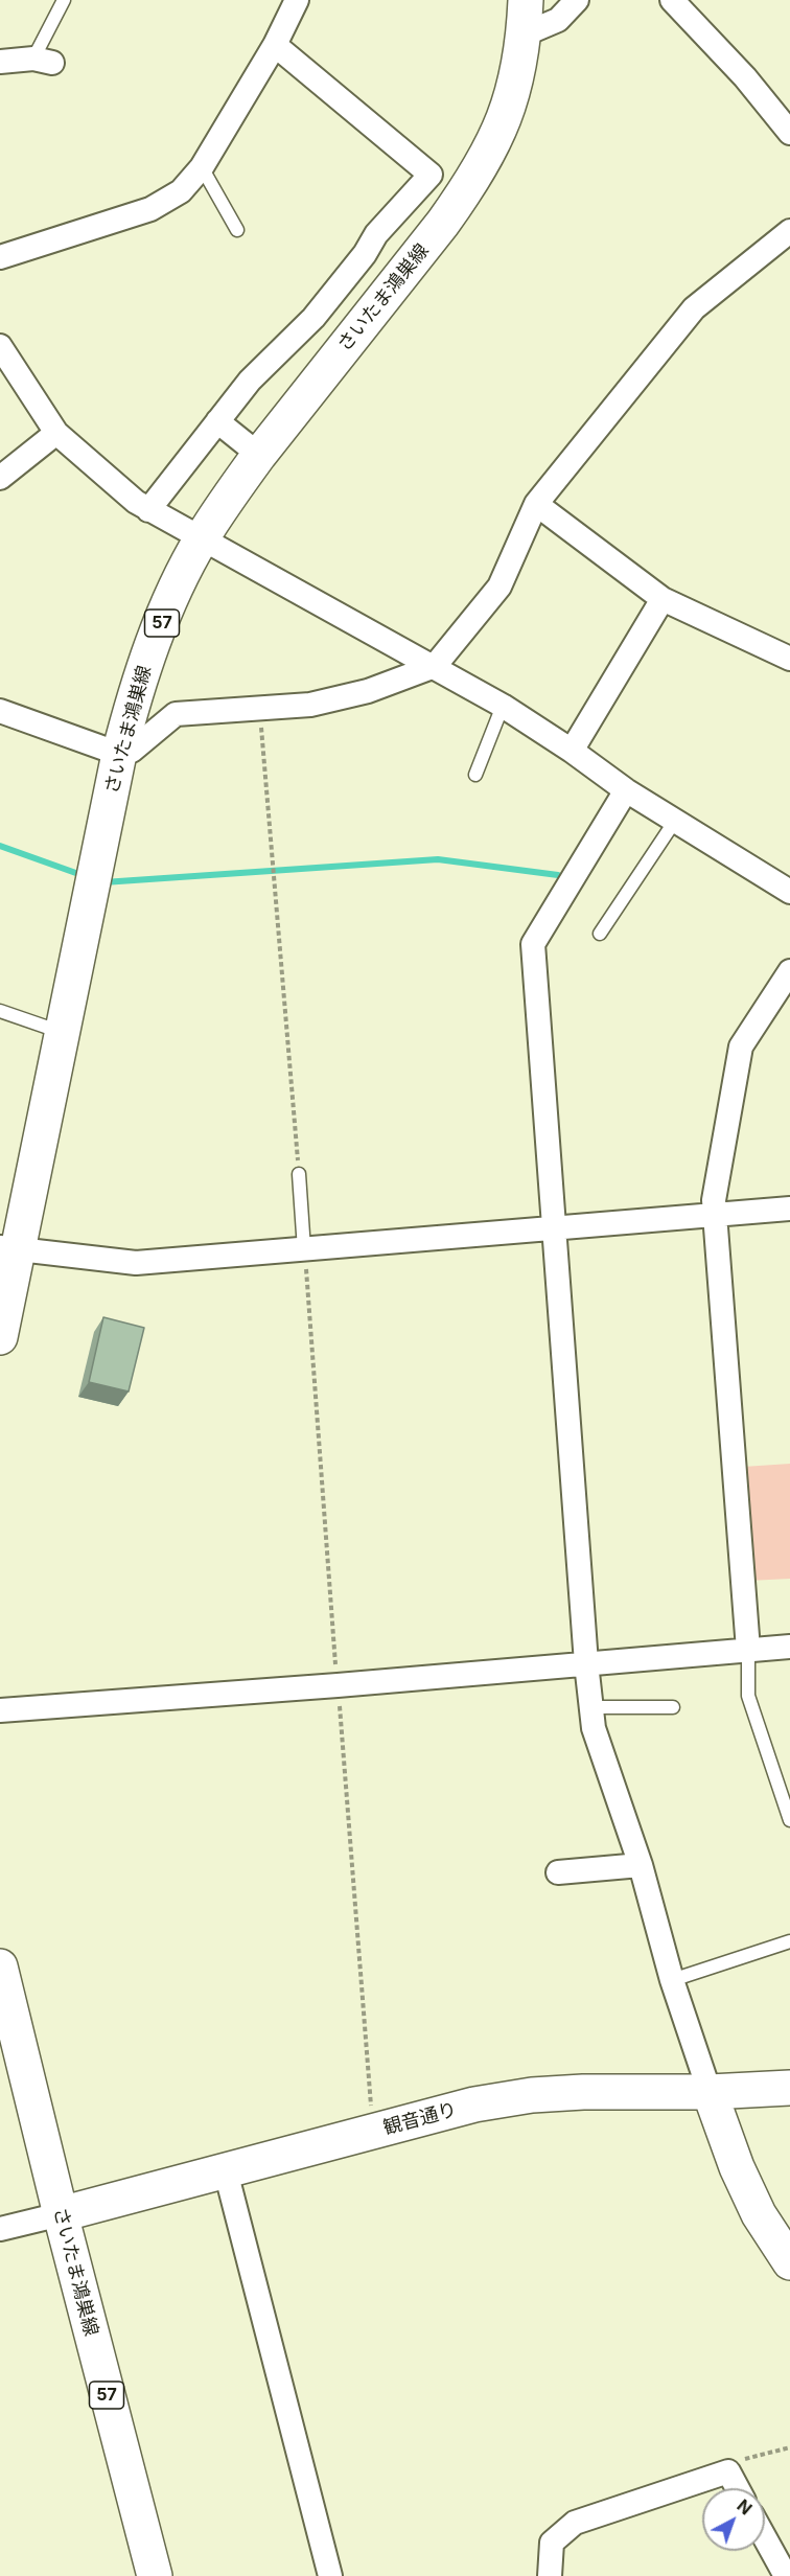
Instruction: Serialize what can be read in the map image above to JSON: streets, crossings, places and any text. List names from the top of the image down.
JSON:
{
  "streets": {
    "main road": ["さいたま鴻巣線", "57", "観音通り"]
  },
  "crossings": [
    ["さいたま鴻巣線", "観音通り"]
  ],
  "north": "top right"
}
